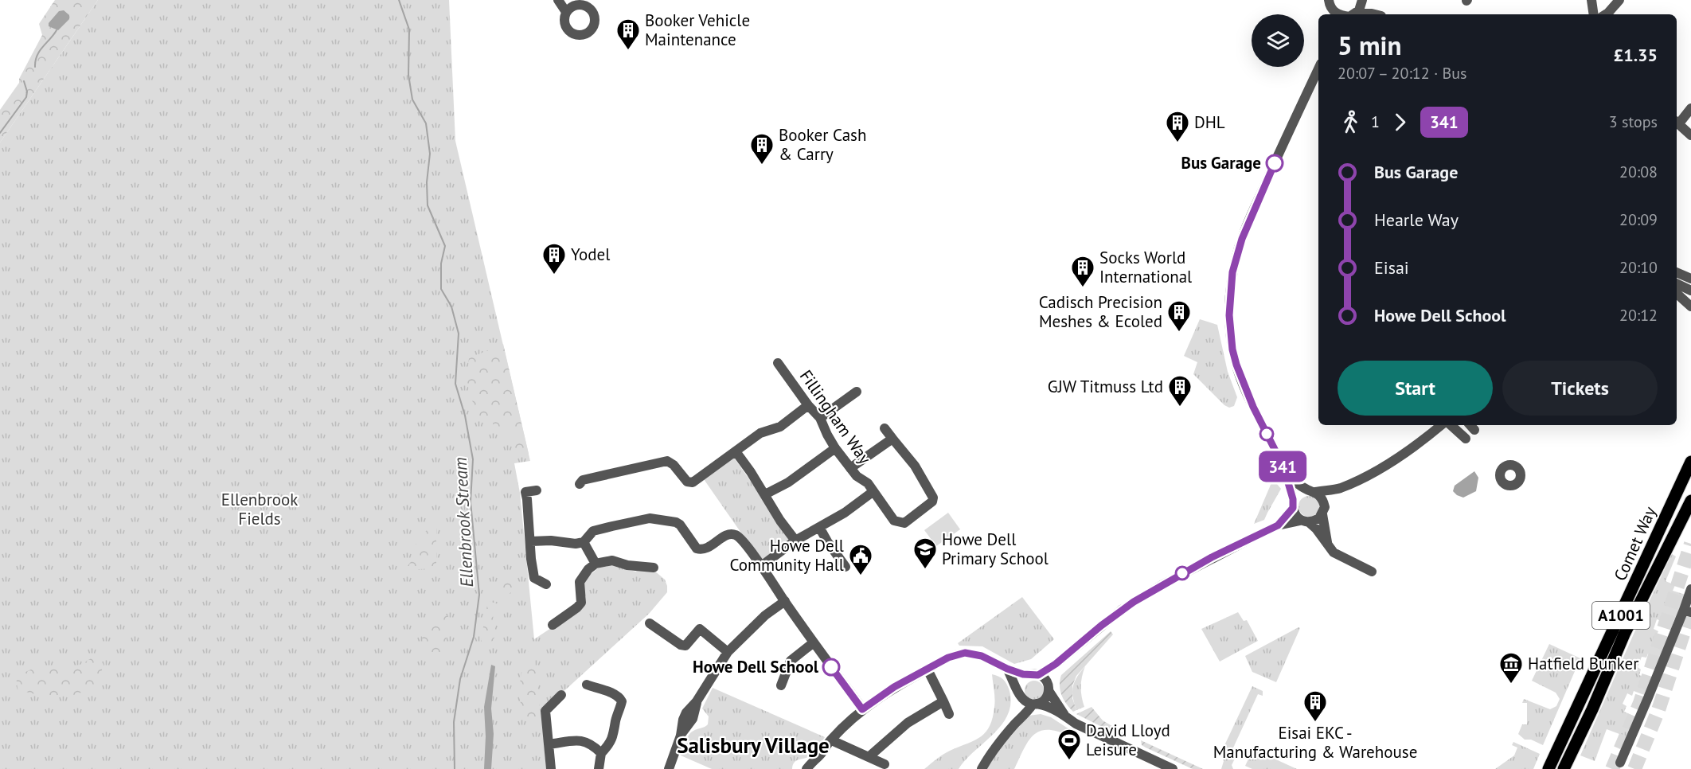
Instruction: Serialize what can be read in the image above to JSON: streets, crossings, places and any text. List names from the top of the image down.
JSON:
{
  "streets": {
    "main road": ["Comet Way", "A1001"],
    "street": ["Fillingham Way"]
  },
  "districts": ["Salisbury Village"],
  "water": ["Ellenbrook Stream"],
  "parks": ["Ellenbrook Fields"],
  "places": {
    "building": [
      "Booker Vehicle Maintenance",
      "DHL",
      "Booker Cash & Carry",
      "Yodel",
      "Socks World International",
      "Cadisch Precision Meshes & Ecoled",
      "GJW Titmuss Ltd",
      "Eisai EKC - Manufacturing & Warehouse"
    ],
    "other": ["Bus Garage", "Howe Dell School"],
    "school or university": ["Howe Dell Primary School"],
    "public building": ["Howe Dell Community Hall"],
    "museum": ["Hatfield Bunker"],
    "sports": ["David Lloyd Leisure"]
  },
  "lines": ["bus line 341"],
  "page": {
    "on_map": "341",
    "heading": ["5 min", "20:07 – 20:12 · Bus", "£1.35"],
    "legs": ["1", "341", "3 stops"],
    "list": [
      {
        "name": "Bus Garage",
        "value": "20:08"
      },
      {
        "name": "Hearle Way",
        "value": "20:09"
      },
      {
        "name": "Eisai",
        "value": "20:10"
      },
      {
        "name": "Howe Dell School",
        "value": "20:12"
      }
    ],
    "buttons": ["Start", "Tickets"]
  }
}
